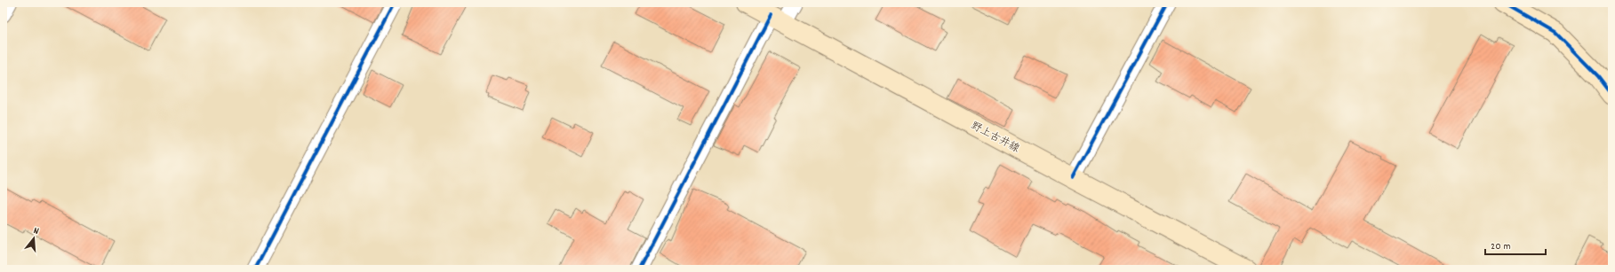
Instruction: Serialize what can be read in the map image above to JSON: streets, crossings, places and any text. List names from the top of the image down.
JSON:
{
  "streets": {
    "main road": ["野上古井線"]
  },
  "scale_bar": "20 m",
  "north": "top"
}
